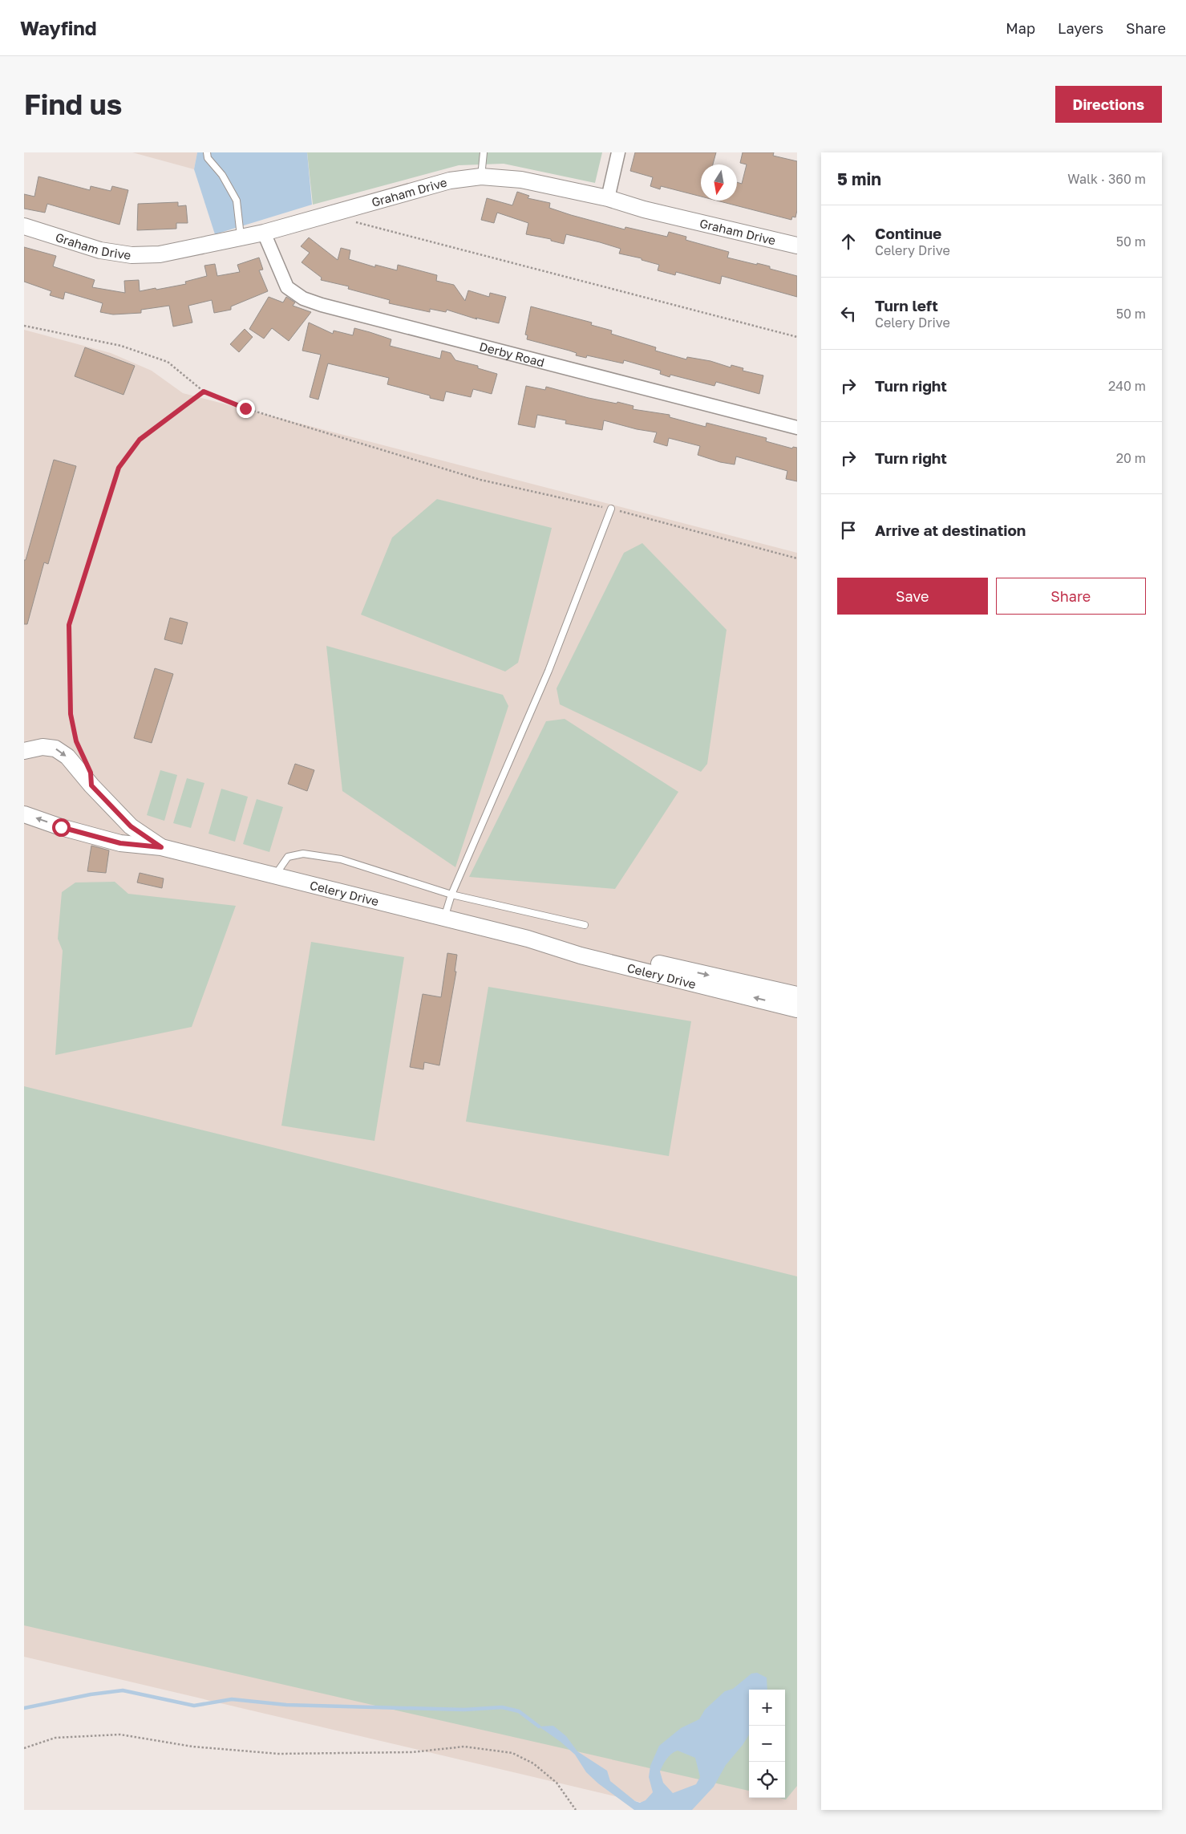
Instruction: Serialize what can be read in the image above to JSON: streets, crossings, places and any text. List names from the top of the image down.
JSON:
{
  "streets": {
    "street": ["Graham Drive", "Derby Road", "Celery Drive"]
  },
  "crossings": [
    ["Graham Drive", "Derby Road"]
  ],
  "north": "bottom",
  "page": {
    "header": "Wayfind",
    "nav": ["Map", "Layers", "Share"],
    "buttons": [
      "Directions",
      ["Save", "Share"]
    ],
    "title": "Find us",
    "heading": ["5 min", "Walk · 360 m"],
    "list": [
      ["Continue", "Celery Drive", "50 m"],
      ["Turn left", "Celery Drive", "50 m"],
      ["Turn right", "240 m"],
      ["Turn right", "20 m"],
      "Arrive at destination"
    ],
    "map_buttons": ["+", "−"]
  }
}
